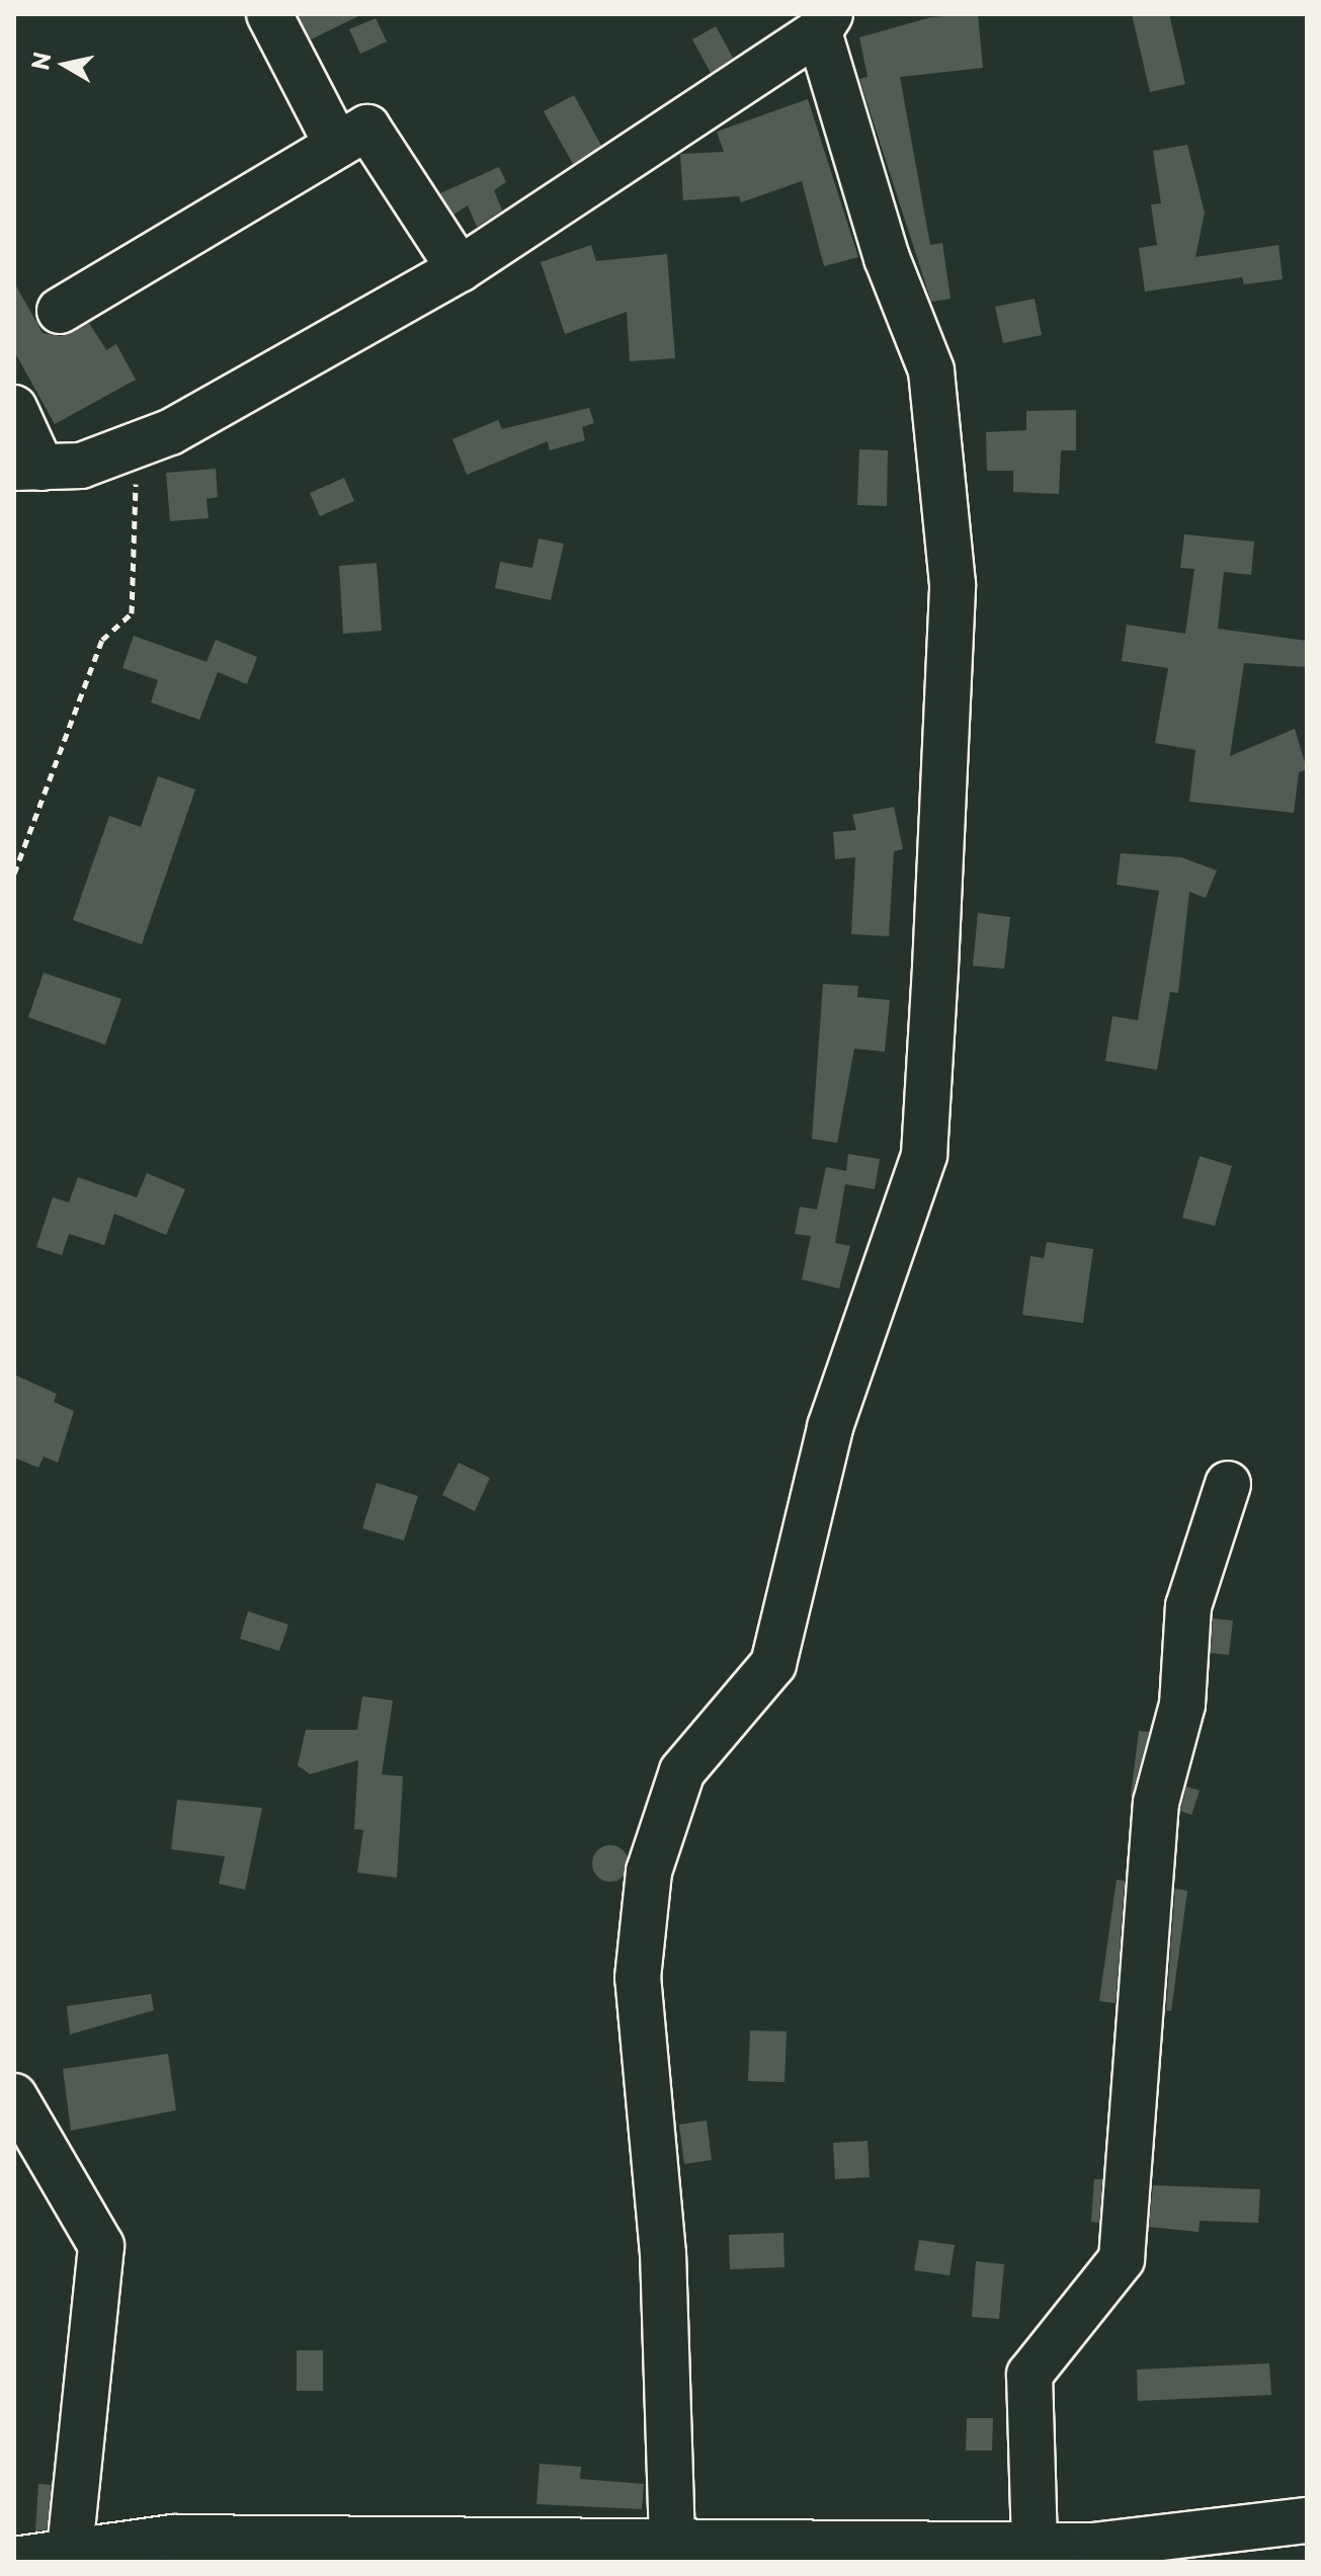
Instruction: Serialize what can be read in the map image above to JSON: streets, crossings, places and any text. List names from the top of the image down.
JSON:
{
  "north": "left"
}
